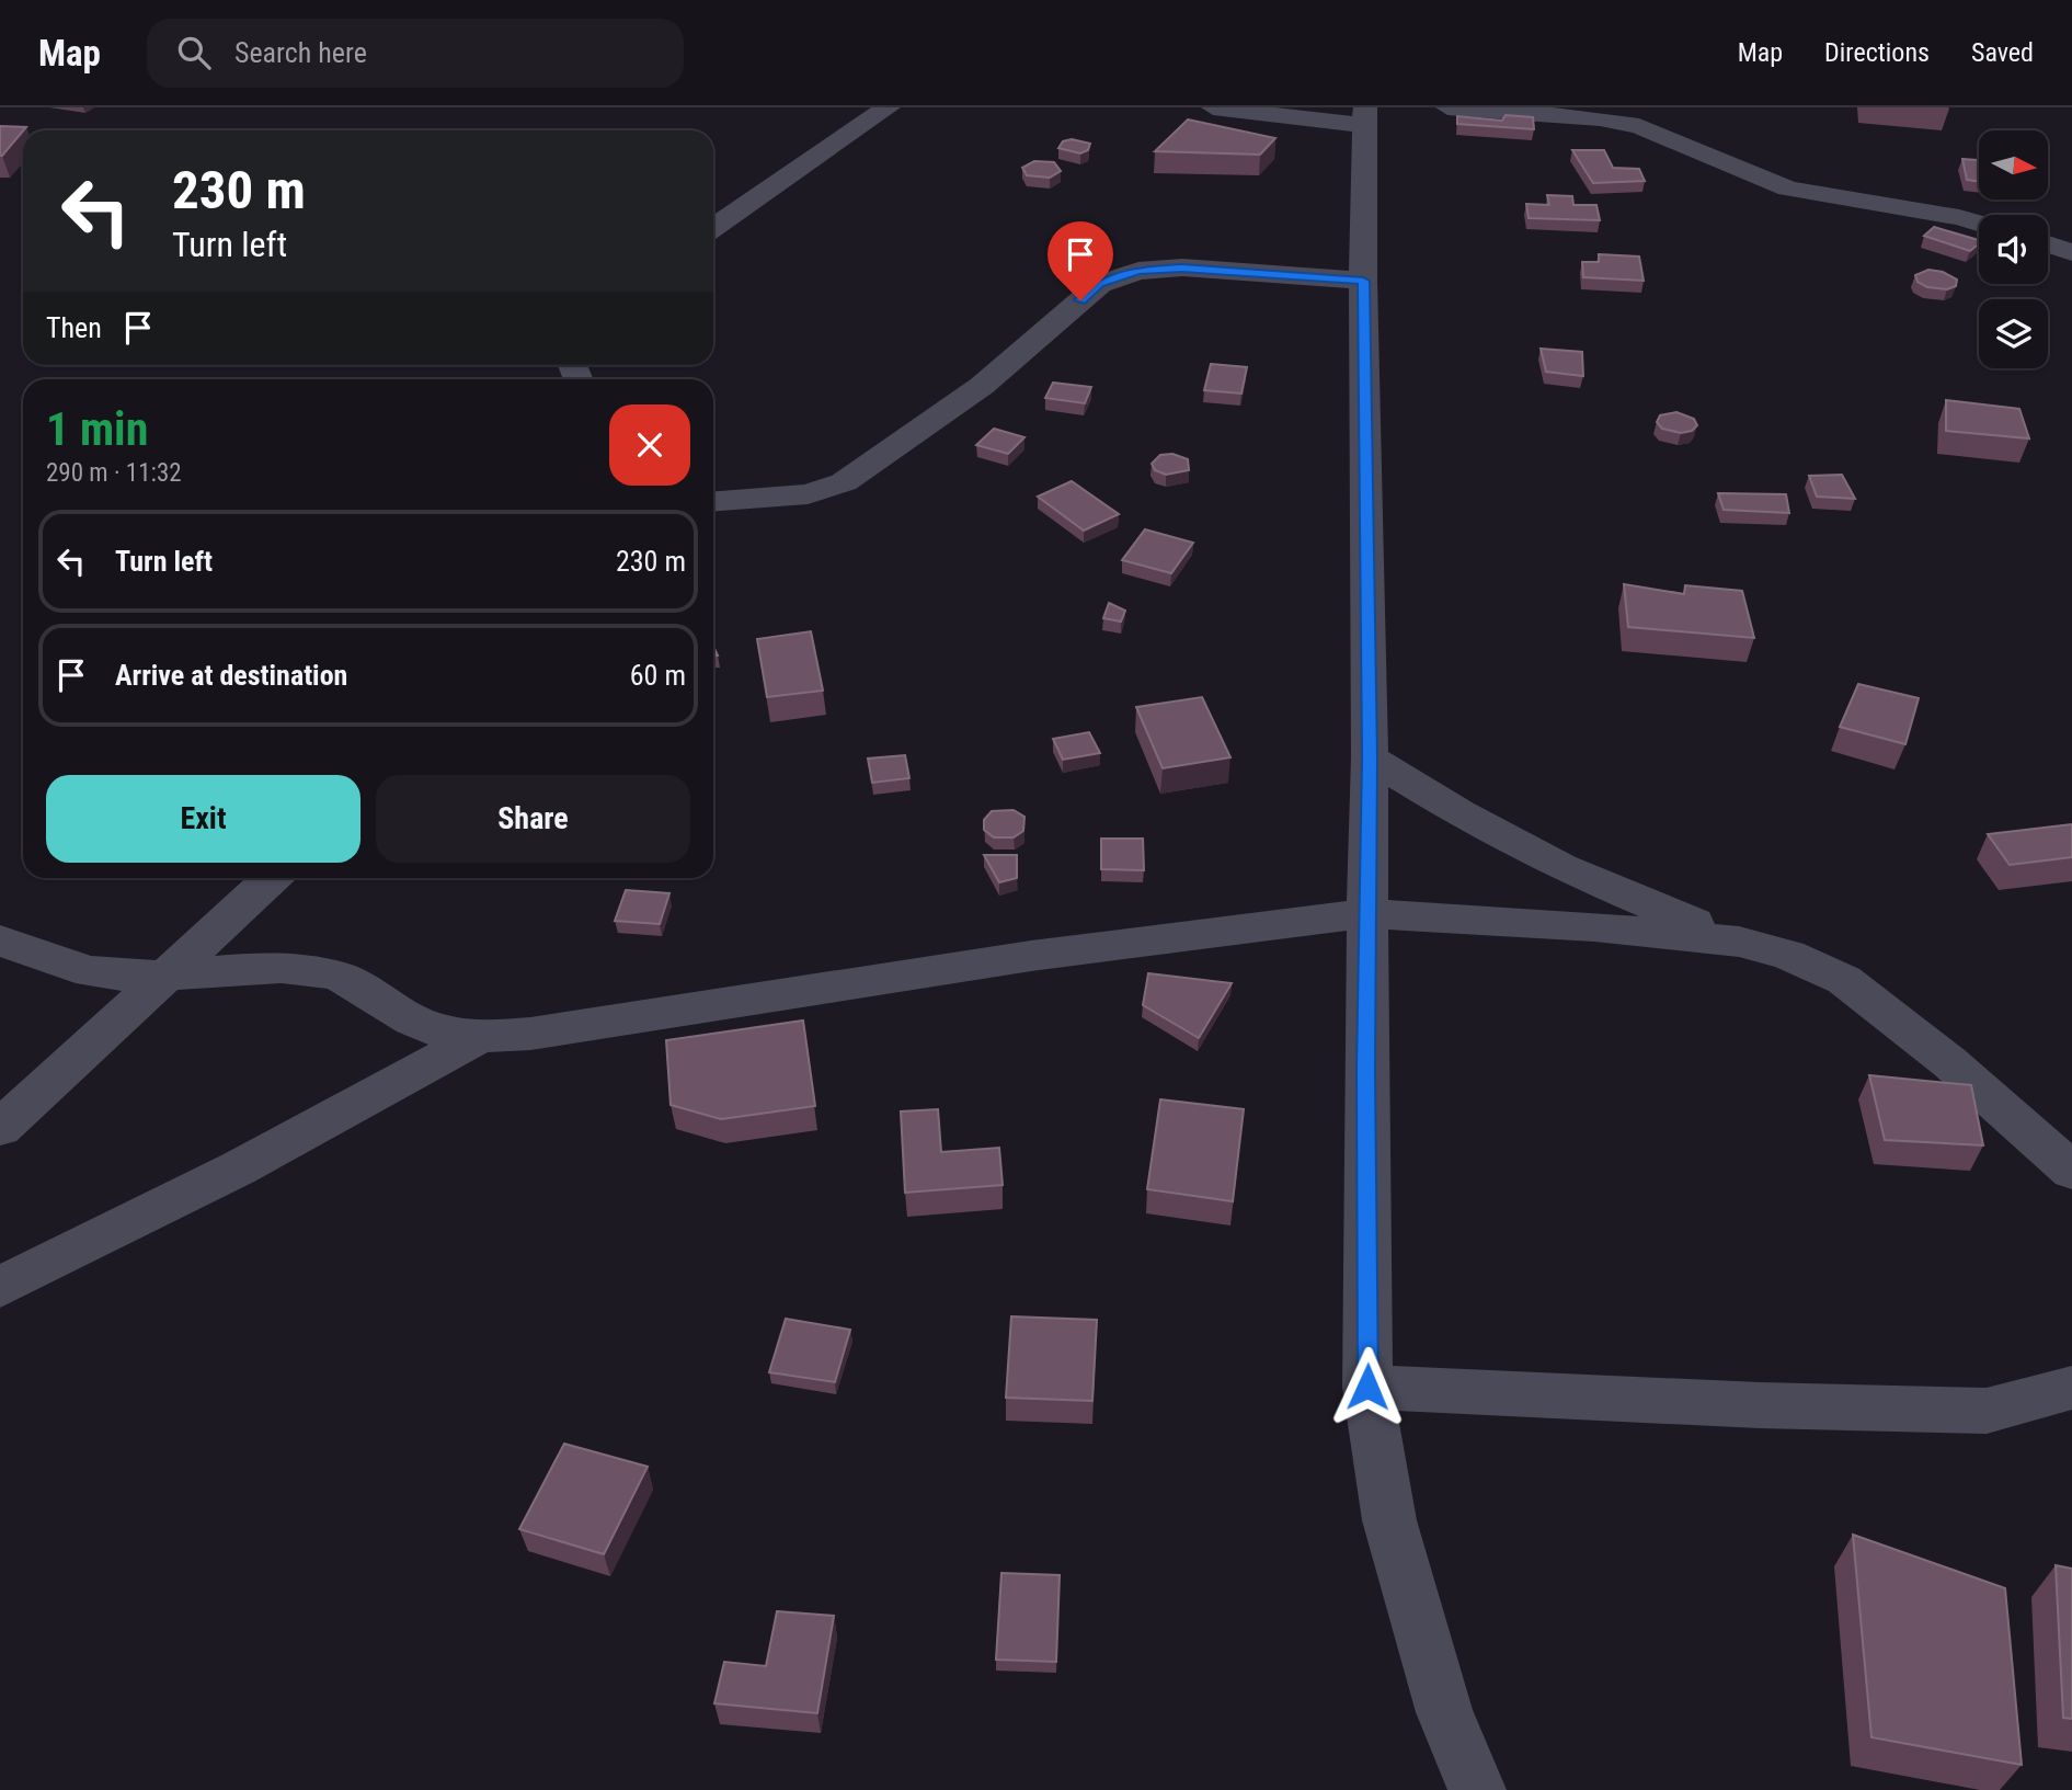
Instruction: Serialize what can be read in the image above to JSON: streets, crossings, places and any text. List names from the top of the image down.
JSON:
{
  "north": "right",
  "page": {
    "header": "Map",
    "search": "Search here",
    "nav": ["Map", "Directions", "Saved"],
    "turn": ["230 m", "Turn left"],
    "then": "Then",
    "heading": ["1 min", "290 m · 11:32"],
    "list": [
      {
        "name": "Turn left",
        "value": "230 m"
      },
      {
        "name": "Arrive at destination",
        "value": "60 m"
      }
    ],
    "buttons": ["Exit", "Share"]
  }
}
